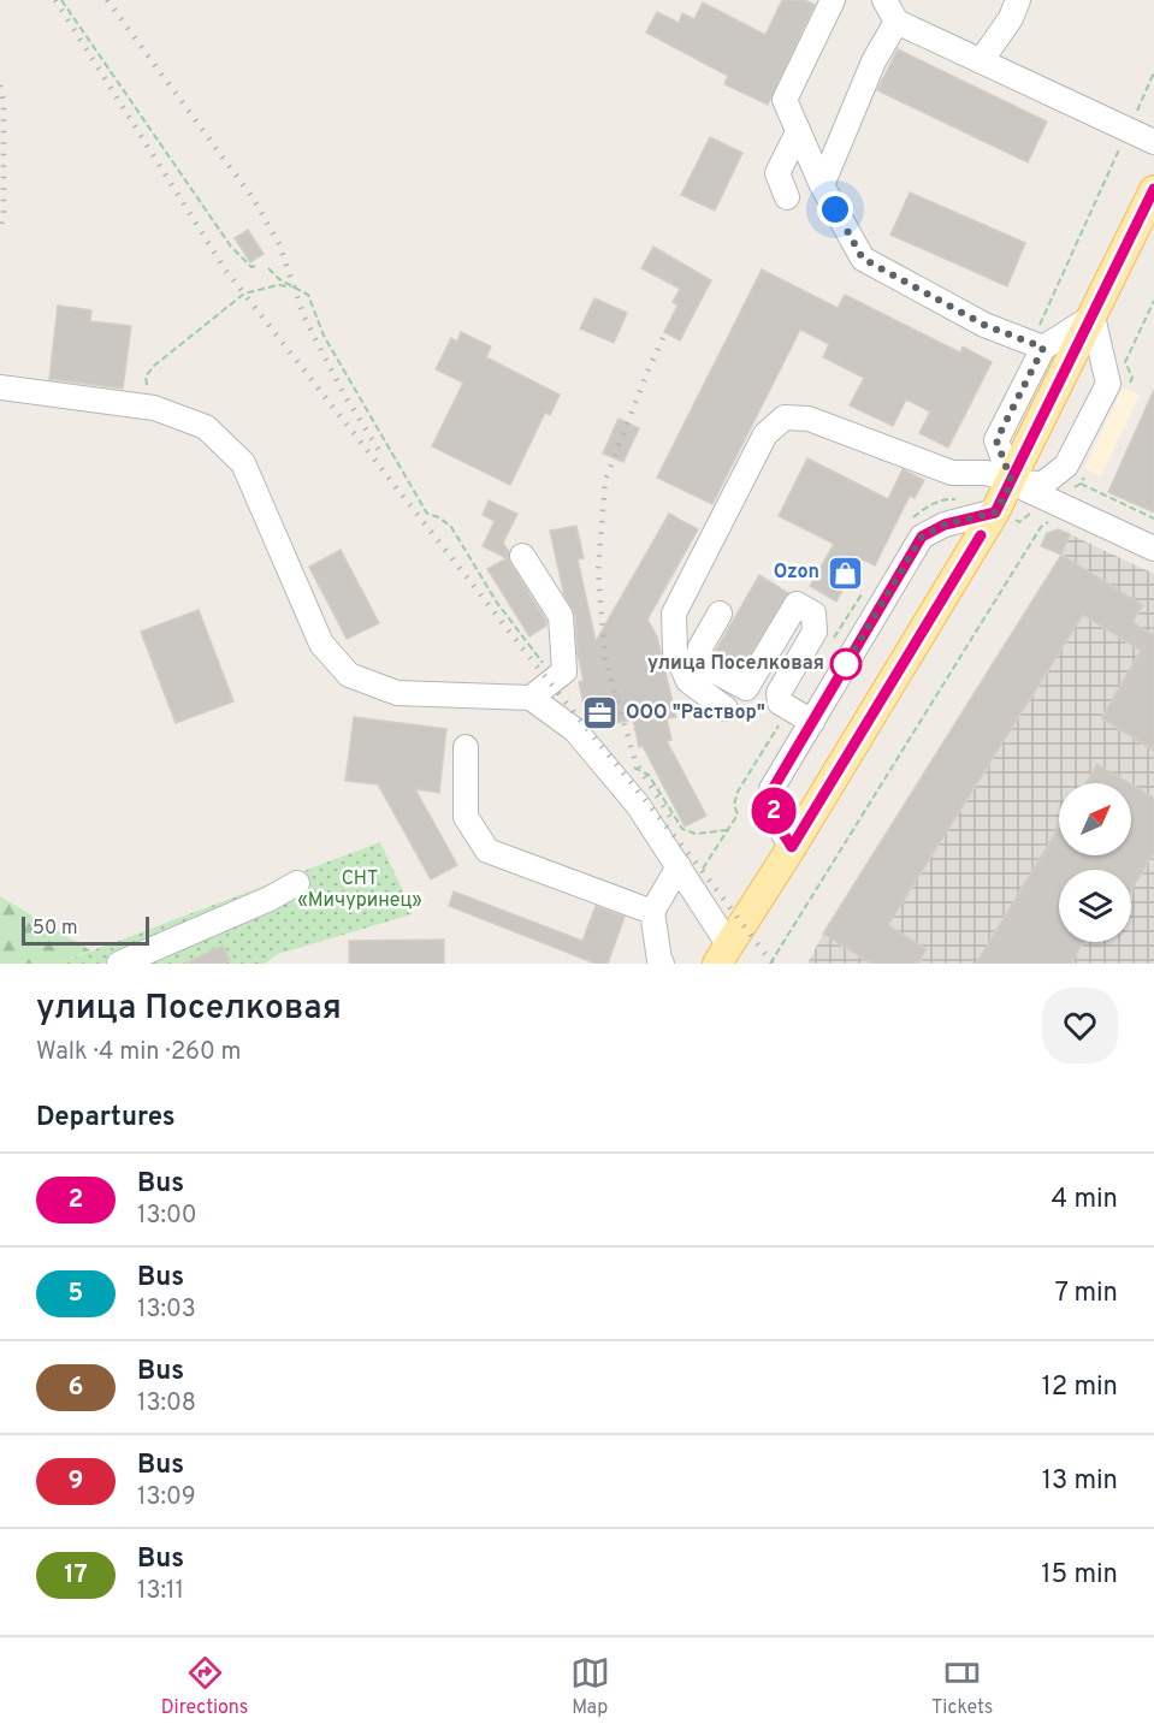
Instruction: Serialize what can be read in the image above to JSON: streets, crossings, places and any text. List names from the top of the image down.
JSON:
{
  "parks": ["СНТ «Мичуринец»"],
  "places": {
    "shop": ["Ozon"],
    "other": ["улица Поселковая"],
    "office": ["ООО \"Раствор\""]
  },
  "lines": ["bus line 2"],
  "scale_bar": "50 m",
  "north": "top right",
  "page": {
    "on_map": "2",
    "scale": "50 m",
    "heading": [
      ["улица Поселковая", "Walk · 4 min · 260 m"],
      "Departures"
    ],
    "list": [
      {
        "mark": "2",
        "name": "Bus",
        "note": "13:00",
        "value": "4 min"
      },
      {
        "mark": "5",
        "name": "Bus",
        "note": "13:03",
        "value": "7 min"
      },
      {
        "mark": "6",
        "name": "Bus",
        "note": "13:08",
        "value": "12 min"
      },
      {
        "mark": "9",
        "name": "Bus",
        "note": "13:09",
        "value": "13 min"
      },
      {
        "mark": "17",
        "name": "Bus",
        "note": "13:11",
        "value": "15 min"
      }
    ],
    "tabs": ["Directions", "Map", "Tickets"]
  }
}
